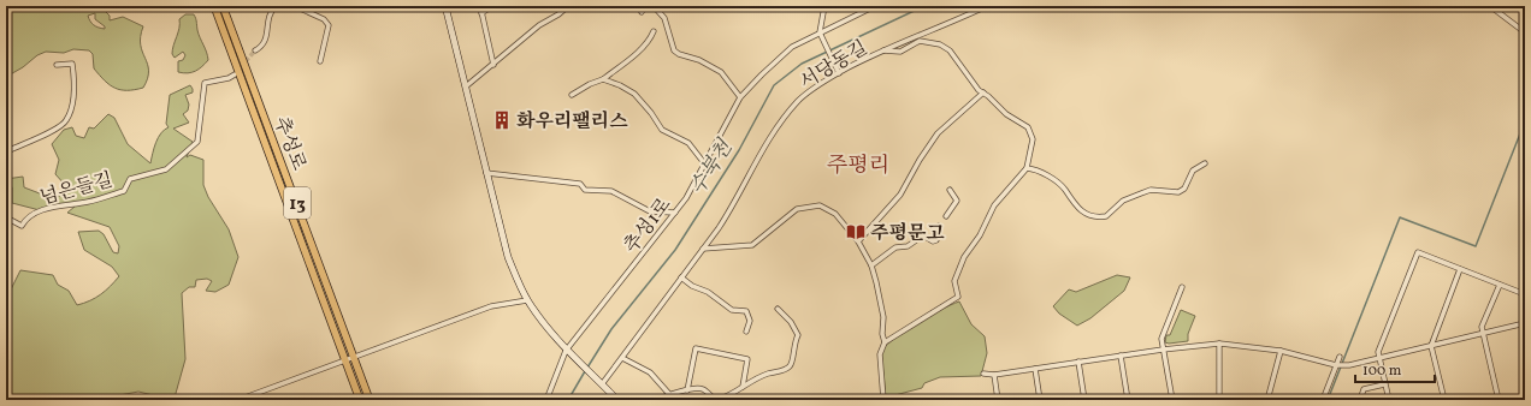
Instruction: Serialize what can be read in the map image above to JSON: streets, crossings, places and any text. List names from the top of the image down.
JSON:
{
  "streets": {
    "main road": ["추성로", "13"],
    "street": ["서당동길", "넘은들길", "추성1로"]
  },
  "districts": ["주평리"],
  "water": ["수북천"],
  "places": {
    "building": ["화우리팰리스"],
    "library": ["주평문고"]
  },
  "scale_bar": "100 m"
}
